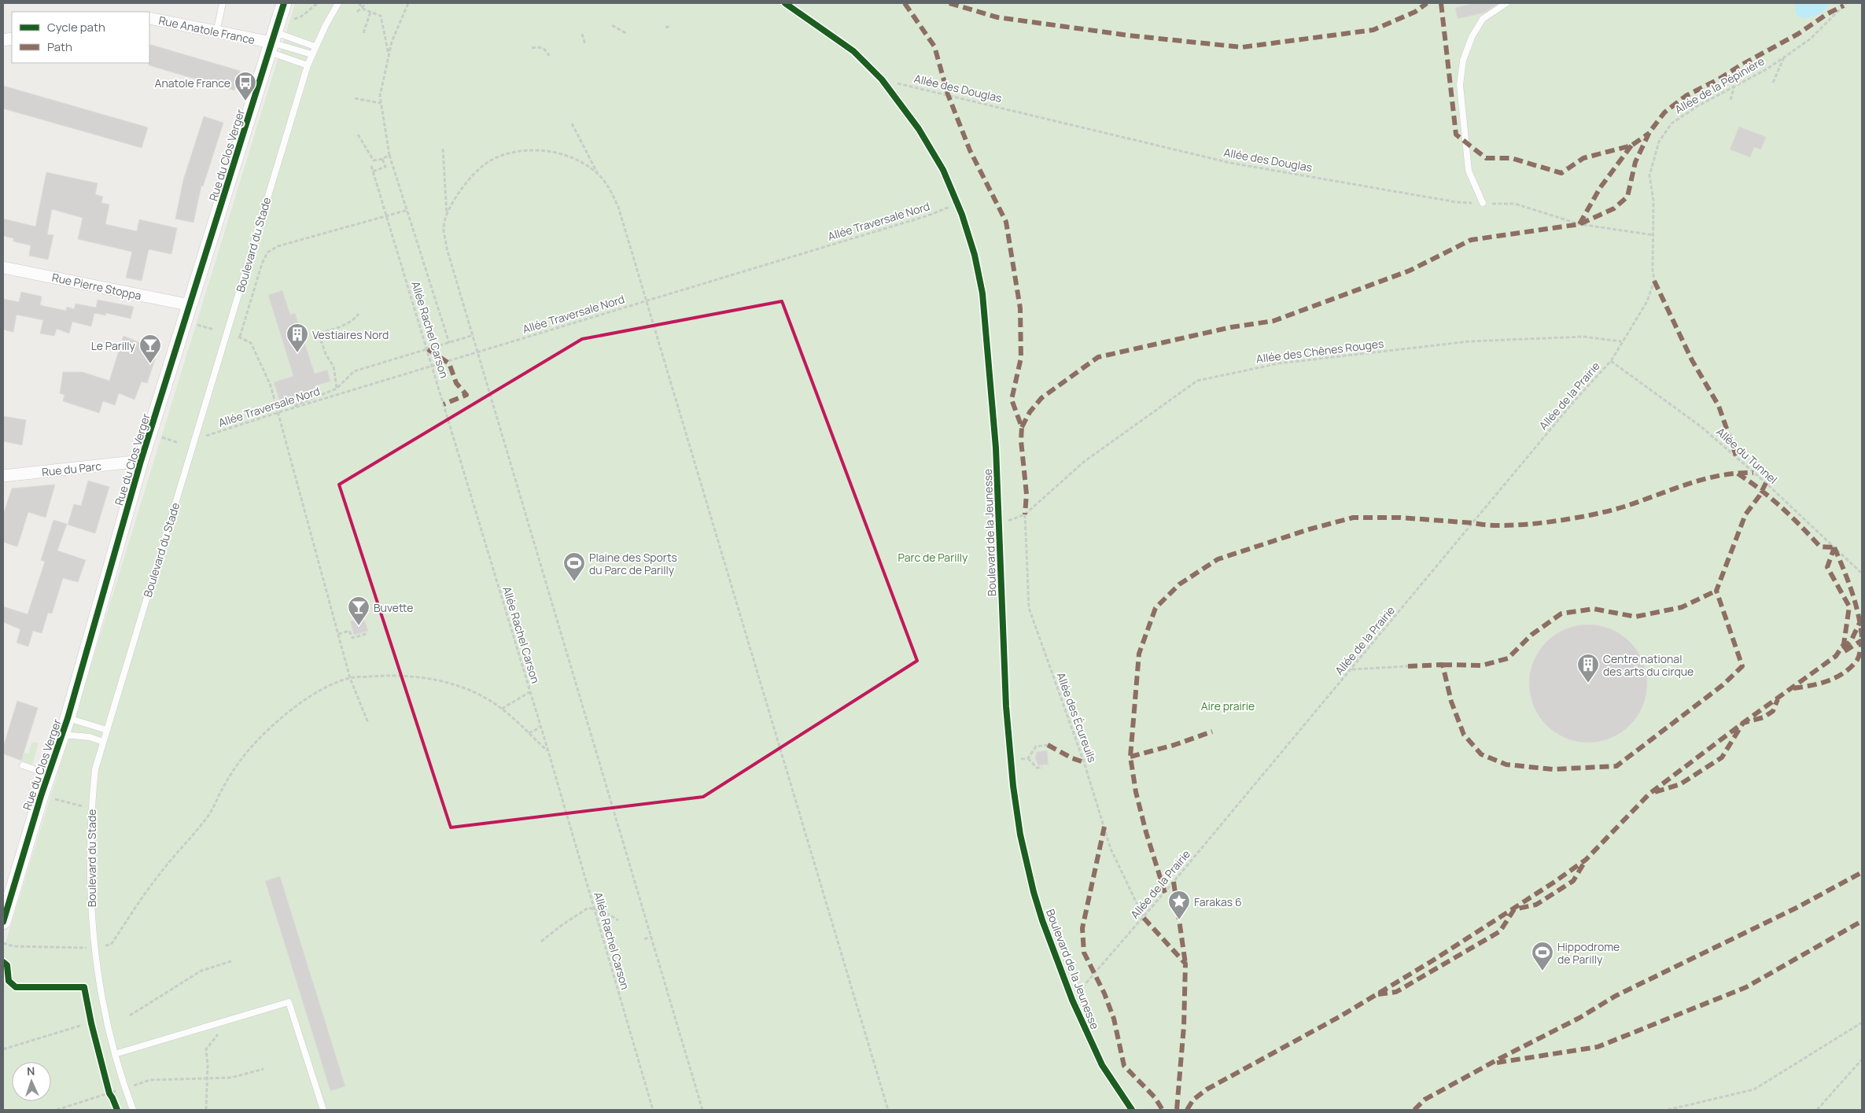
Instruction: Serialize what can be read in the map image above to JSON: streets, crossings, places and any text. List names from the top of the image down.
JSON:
{
  "streets": {
    "street": [
      "Rue Anatole France",
      "Rue du Clos Verger",
      "Rue Pierre Stoppa",
      "Rue du Parc"
    ],
    "lane": ["Boulevard du Stade", "Boulevard de la Jeunesse"],
    "path": [
      "Allée de la Pépinière",
      "Allée des Douglas",
      "Allée Traversale Nord",
      "Allée Rachel Carson",
      "Allée des Chênes Rouges",
      "Allée de la Prairie",
      "Allée du Tunnel",
      "Allée des Écureuils"
    ]
  },
  "crossings": [
    ["Rue Anatole France", "Rue du Clos Verger"],
    ["Rue Anatole France", "Boulevard du Stade"],
    ["Allée de la Pépinière", "Allée des Douglas"],
    ["Allée de la Pépinière", "Allée de la Prairie"],
    ["Allée des Douglas", "Boulevard de la Jeunesse"],
    ["Rue du Clos Verger", "Rue Pierre Stoppa"],
    ["Rue du Clos Verger", "Rue du Parc"],
    ["Allée Traversale Nord", "Boulevard du Stade"],
    ["Allée Traversale Nord", "Allée Rachel Carson"],
    ["Allée Traversale Nord", "Boulevard de la Jeunesse"],
    ["Allée des Chênes Rouges", "Allée de la Prairie"],
    ["Allée des Chênes Rouges", "Boulevard de la Jeunesse"],
    ["Allée des Chênes Rouges", "Allée des Écureuils"],
    ["Allée de la Prairie", "Allée du Tunnel"],
    ["Allée de la Prairie", "Boulevard de la Jeunesse"],
    ["Allée de la Prairie", "Allée des Écureuils"]
  ],
  "parks": ["Parc de Parilly", "Aire prairie"],
  "places": {
    "bus stop": ["Anatole France"],
    "building": ["Vestiaires Nord", "Centre national des arts du cirque"],
    "bar": ["Le Parilly", "Buvette"],
    "sports": ["Plaine des Sports du Parc de Parilly", "Hippodrome de Parilly"],
    "place": ["Farakas 6"]
  },
  "legend": ["Cycle path", "Path"],
  "north": "top"
}
